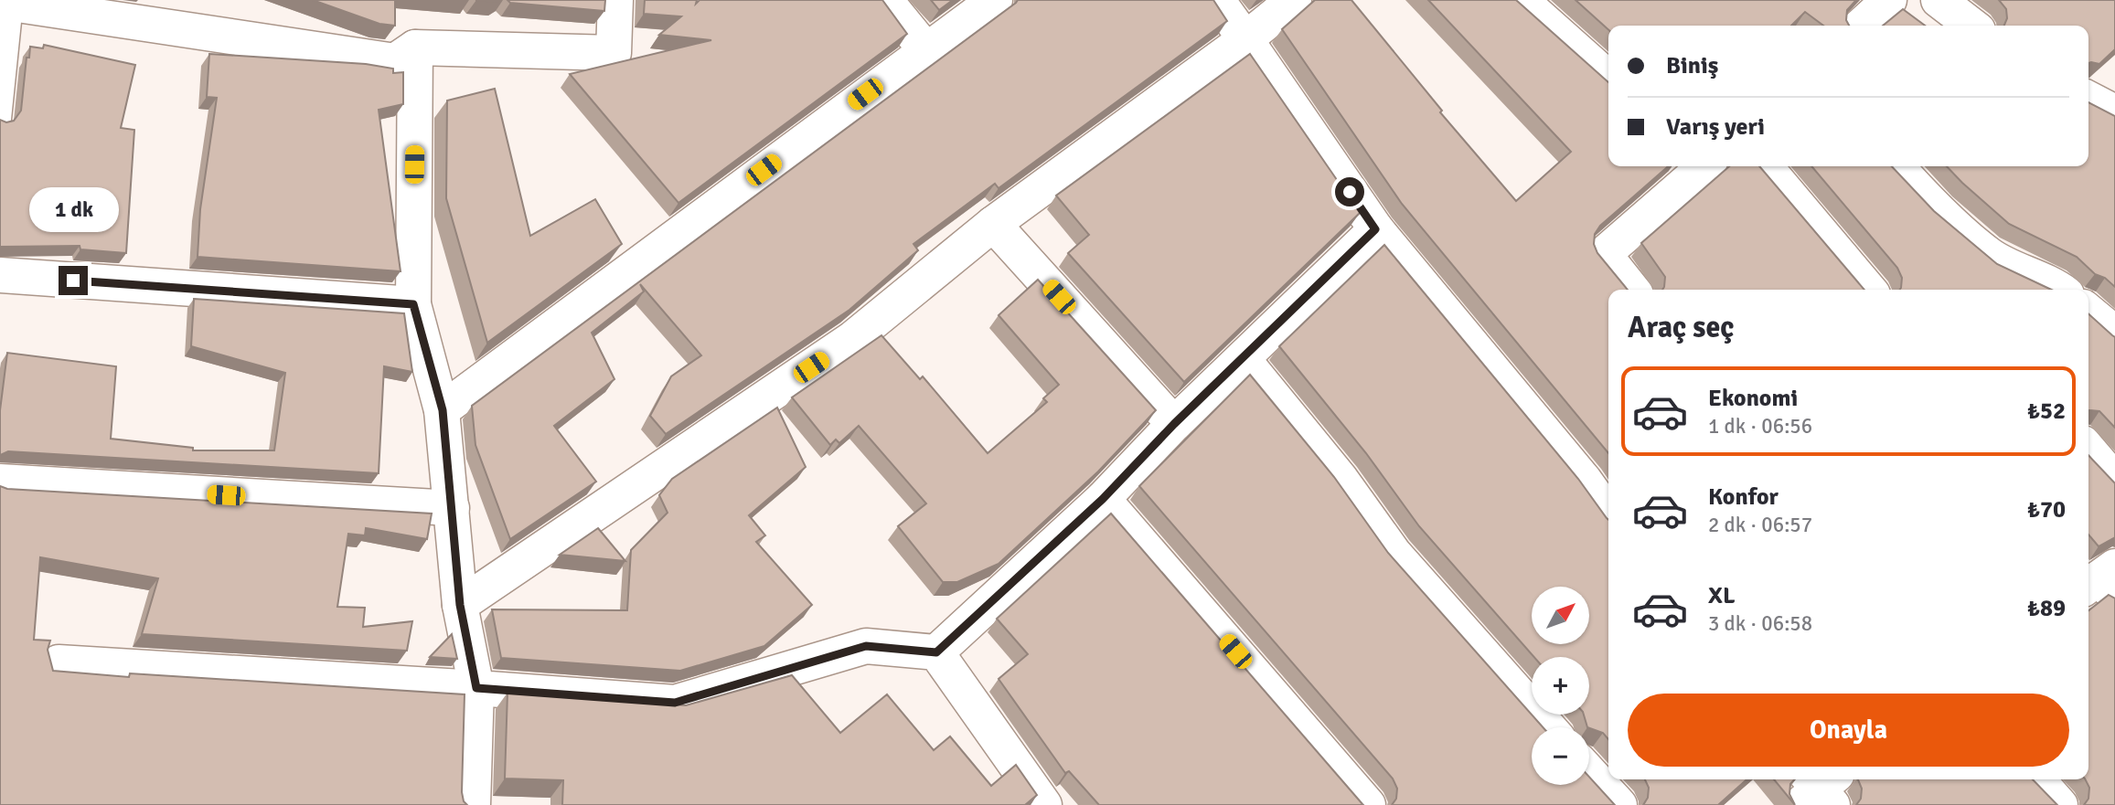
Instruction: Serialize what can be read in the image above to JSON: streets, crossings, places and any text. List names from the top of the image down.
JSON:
{
  "north": "top right",
  "page": {
    "banner": ["Biniş", "Varış yeri"],
    "bubble": "1 dk",
    "heading": "Araç seç",
    "list": [
      {
        "name": "Ekonomi",
        "note": "1 dk · 06:56",
        "value": "₺52"
      },
      {
        "name": "Konfor",
        "note": "2 dk · 06:57",
        "value": "₺70"
      },
      {
        "name": "XL",
        "note": "3 dk · 06:58",
        "value": "₺89"
      }
    ],
    "map_buttons": ["+", "−"],
    "buttons": "Onayla"
  }
}
